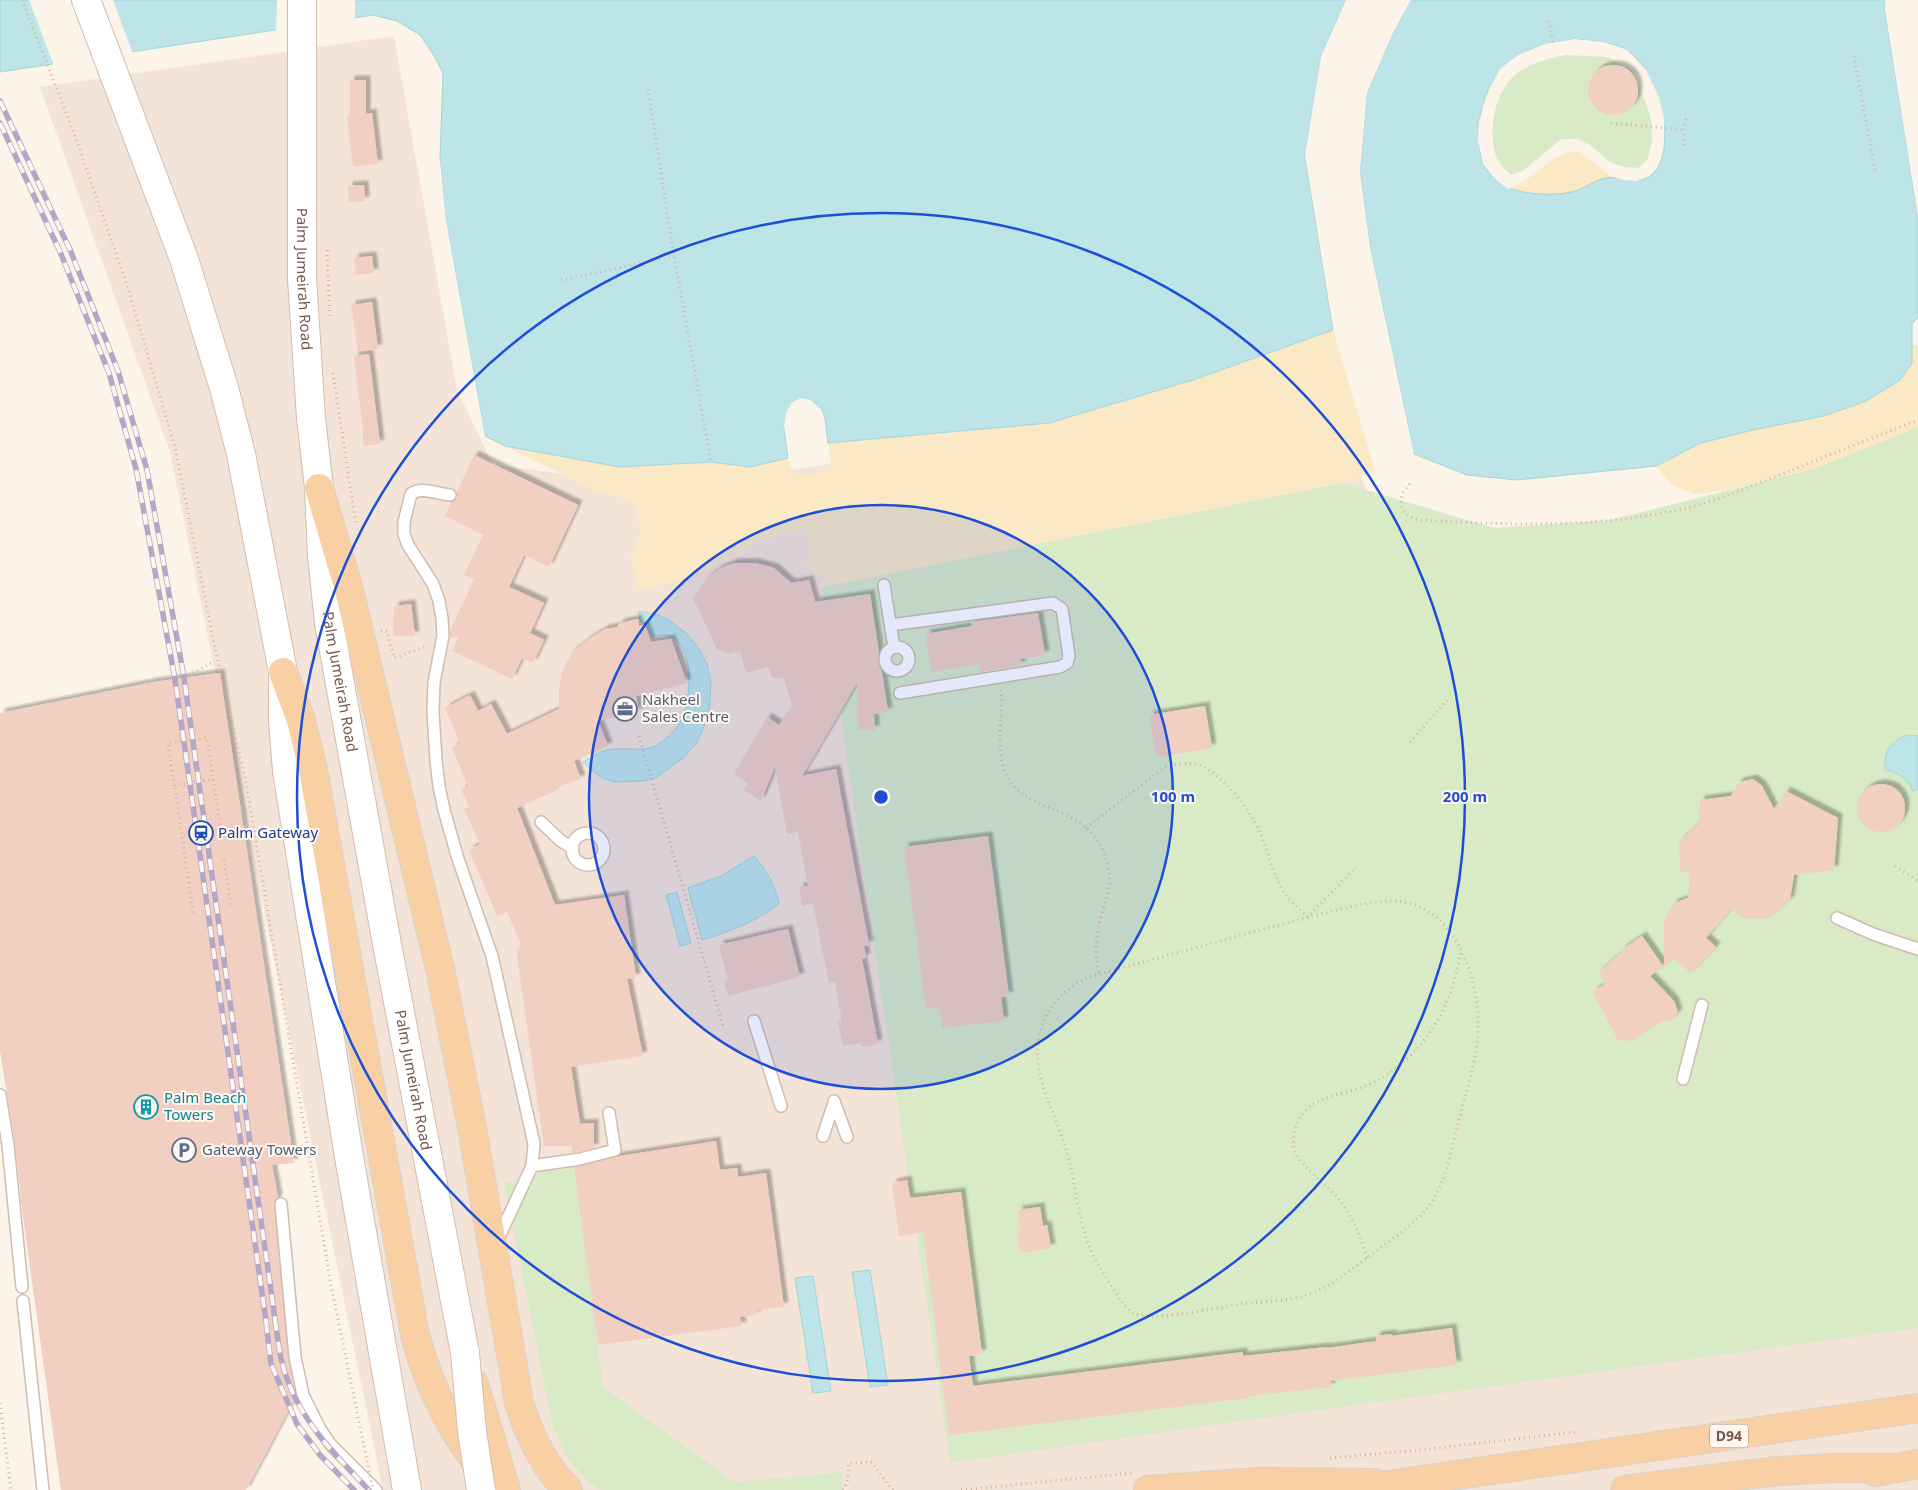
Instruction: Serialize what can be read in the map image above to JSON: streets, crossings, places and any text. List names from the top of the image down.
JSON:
{
  "streets": {
    "main road": ["Palm Jumeirah Road", "D94"]
  },
  "places": {
    "office": ["Nakheel Sales Centre"],
    "station": ["Palm Gateway"],
    "building": ["Palm Beach Towers"],
    "parking": ["Gateway Towers"]
  },
  "rings": ["100 m", "200 m"]
}
